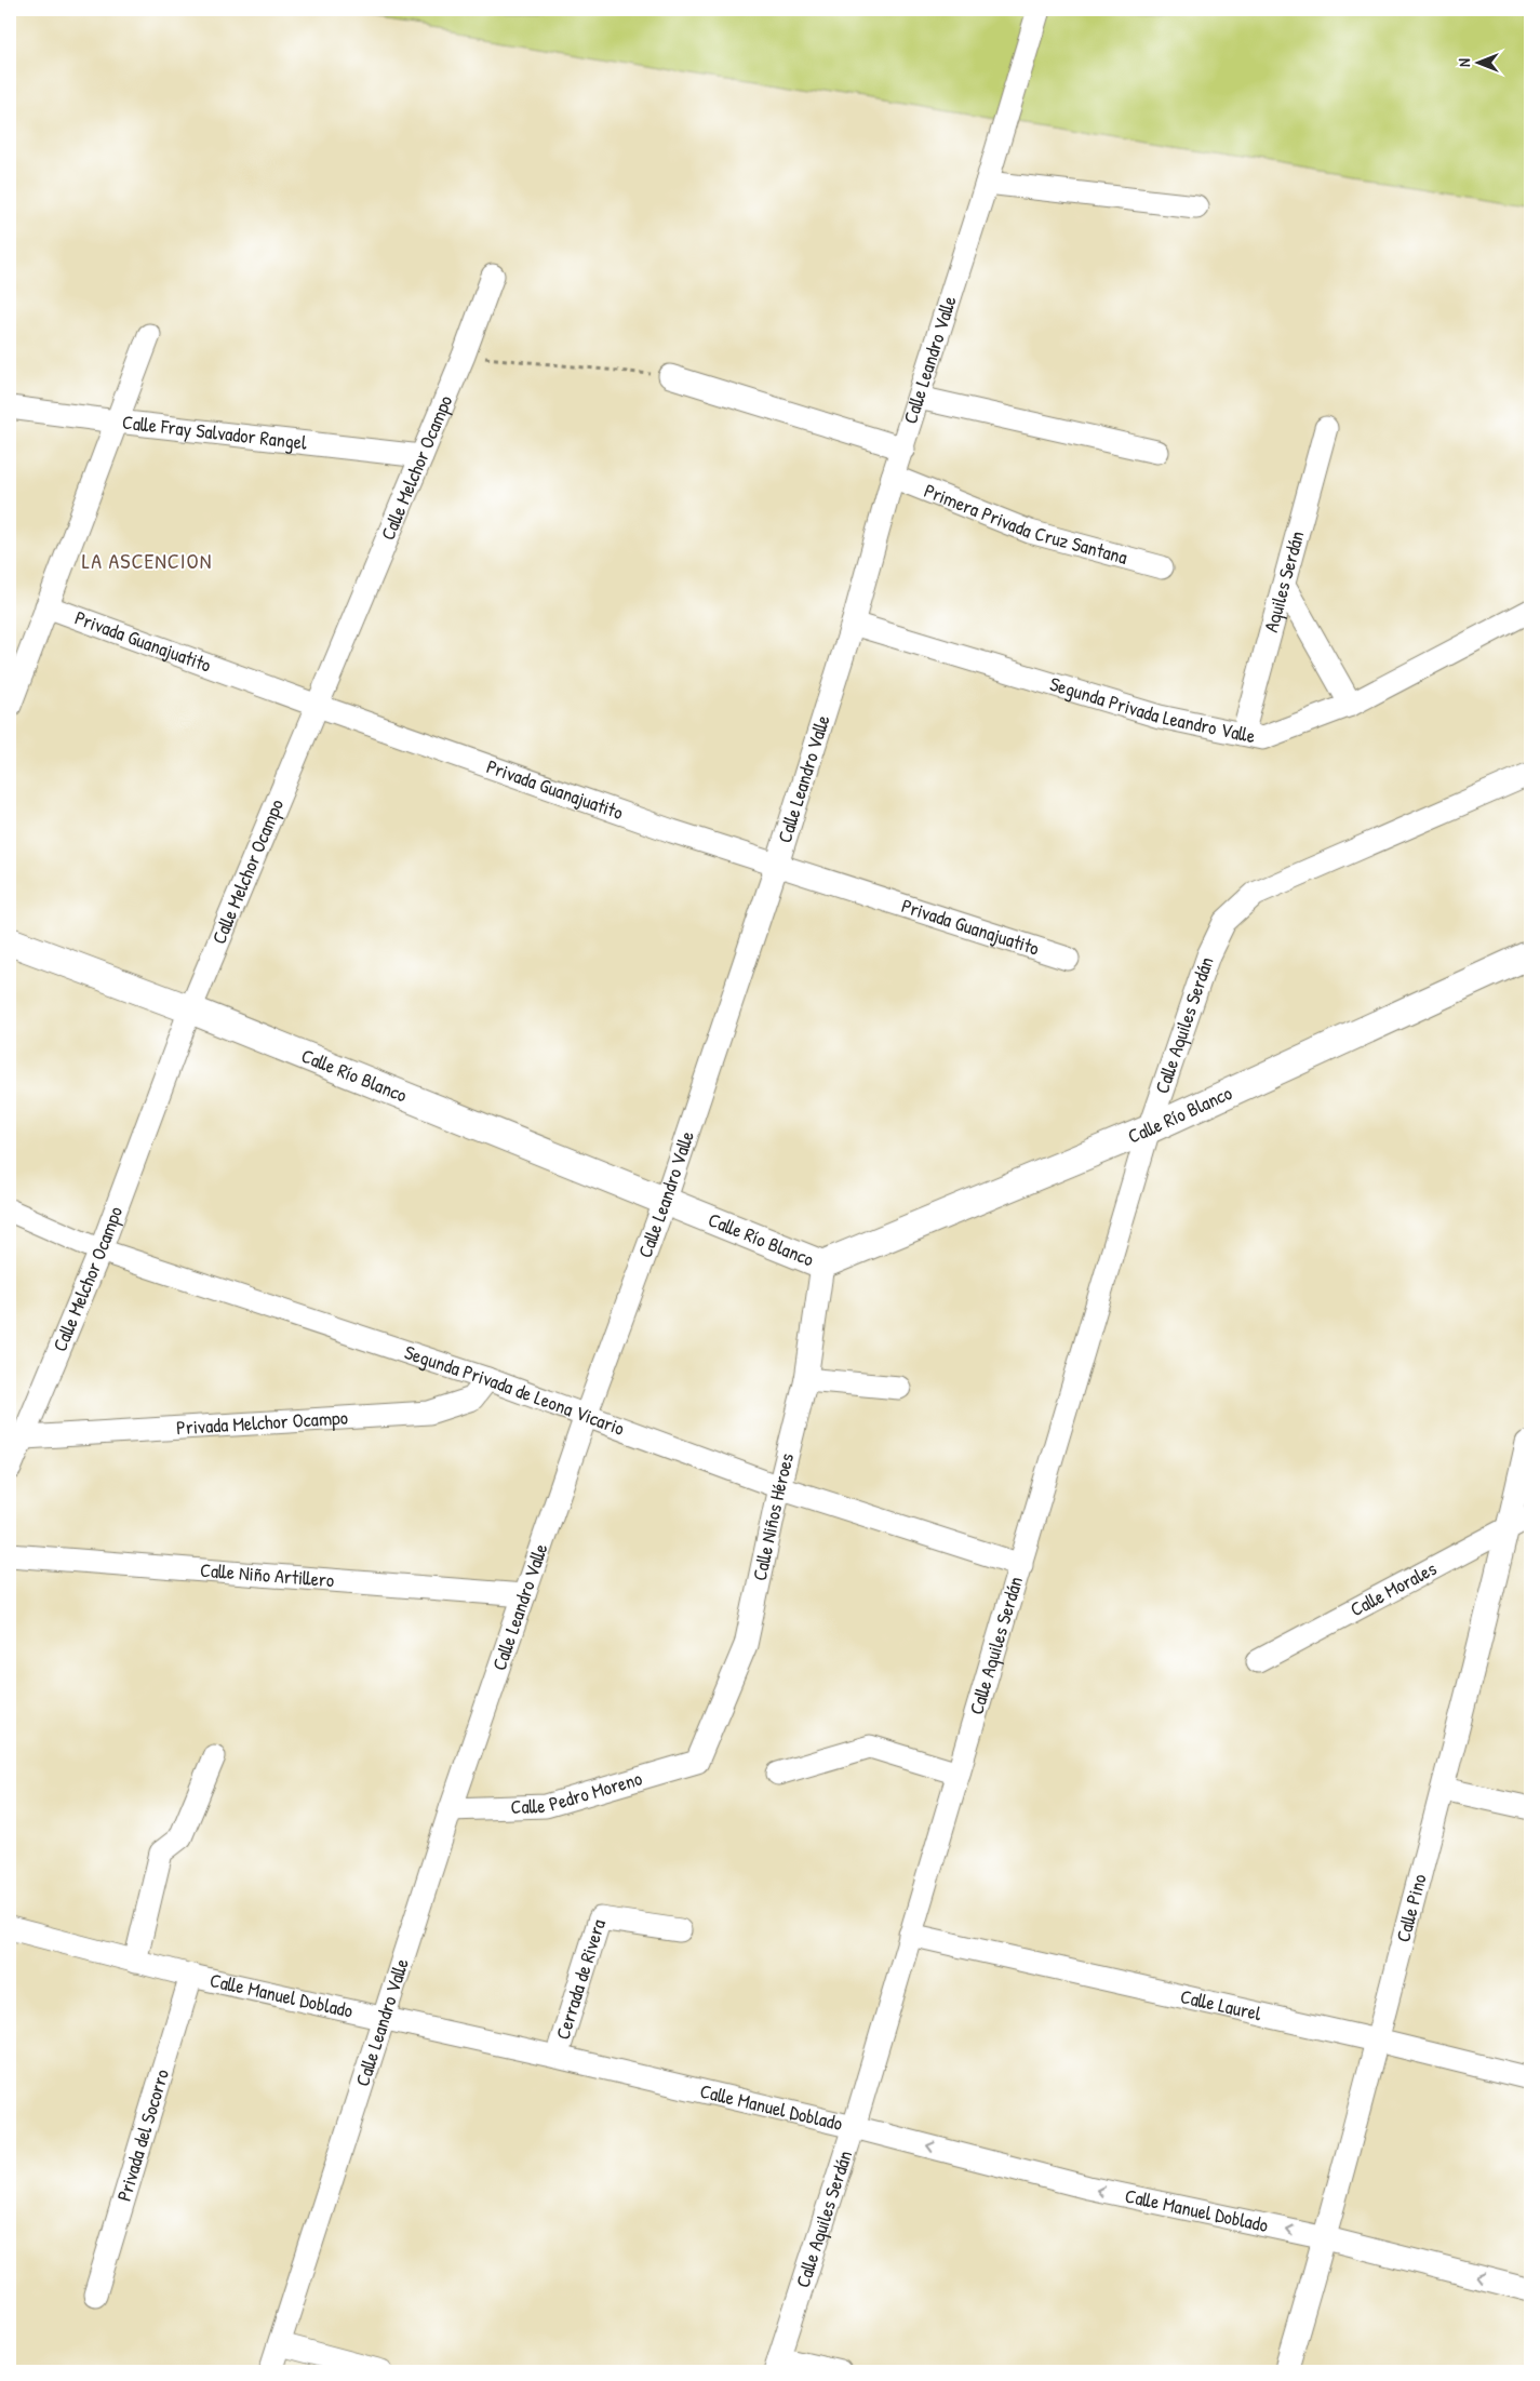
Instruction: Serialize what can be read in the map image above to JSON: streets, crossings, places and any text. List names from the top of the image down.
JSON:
{
  "streets": {
    "street": [
      "Calle Leandro Valle",
      "Calle Fray Salvador Rangel",
      "Calle Melchor Ocampo",
      "Primera Privada Cruz Santana",
      "Aquiles Serdán",
      "Privada Guanajuatito",
      "Segunda Privada Leandro Valle",
      "Calle Aquiles Serdán",
      "Calle Río Blanco",
      "Segunda Privada de Leona Vicario",
      "Privada Melchor Ocampo",
      "Calle Niños Héroes",
      "Calle Niño Artillero",
      "Calle Morales",
      "Calle Pedro Moreno",
      "Calle Pino",
      "Cerrada de Rivera",
      "Calle Manuel Doblado",
      "Calle Laurel",
      "Privada del Socorro"
    ]
  },
  "crossings": [
    ["Calle Leandro Valle", "Primera Privada Cruz Santana"],
    ["Calle Leandro Valle", "Privada Guanajuatito"],
    ["Calle Leandro Valle", "Segunda Privada Leandro Valle"],
    ["Calle Leandro Valle", "Calle Río Blanco"],
    ["Calle Leandro Valle", "Segunda Privada de Leona Vicario"],
    ["Calle Leandro Valle", "Calle Niño Artillero"],
    ["Calle Leandro Valle", "Calle Pedro Moreno"],
    ["Calle Leandro Valle", "Calle Manuel Doblado"],
    ["Calle Fray Salvador Rangel", "Calle Melchor Ocampo"],
    ["Calle Melchor Ocampo", "Privada Guanajuatito"],
    ["Calle Melchor Ocampo", "Calle Río Blanco"],
    ["Calle Melchor Ocampo", "Segunda Privada de Leona Vicario"],
    ["Calle Melchor Ocampo", "Privada Melchor Ocampo"],
    ["Aquiles Serdán", "Segunda Privada Leandro Valle"],
    ["Calle Aquiles Serdán", "Calle Río Blanco"],
    ["Calle Aquiles Serdán", "Segunda Privada de Leona Vicario"],
    ["Calle Aquiles Serdán", "Calle Manuel Doblado"],
    ["Calle Aquiles Serdán", "Calle Laurel"],
    ["Calle Río Blanco", "Calle Niños Héroes"],
    ["Segunda Privada de Leona Vicario", "Privada Melchor Ocampo"],
    ["Segunda Privada de Leona Vicario", "Calle Niños Héroes"],
    ["Calle Niños Héroes", "Calle Pedro Moreno"],
    ["Calle Morales", "Calle Pino"],
    ["Calle Pino", "Calle Manuel Doblado"],
    ["Calle Pino", "Calle Laurel"],
    ["Cerrada de Rivera", "Calle Manuel Doblado"],
    ["Calle Manuel Doblado", "Privada del Socorro"]
  ],
  "one_way": ["Calle Manuel Doblado"],
  "districts": ["LA ASCENCION"],
  "north": "left"
}
